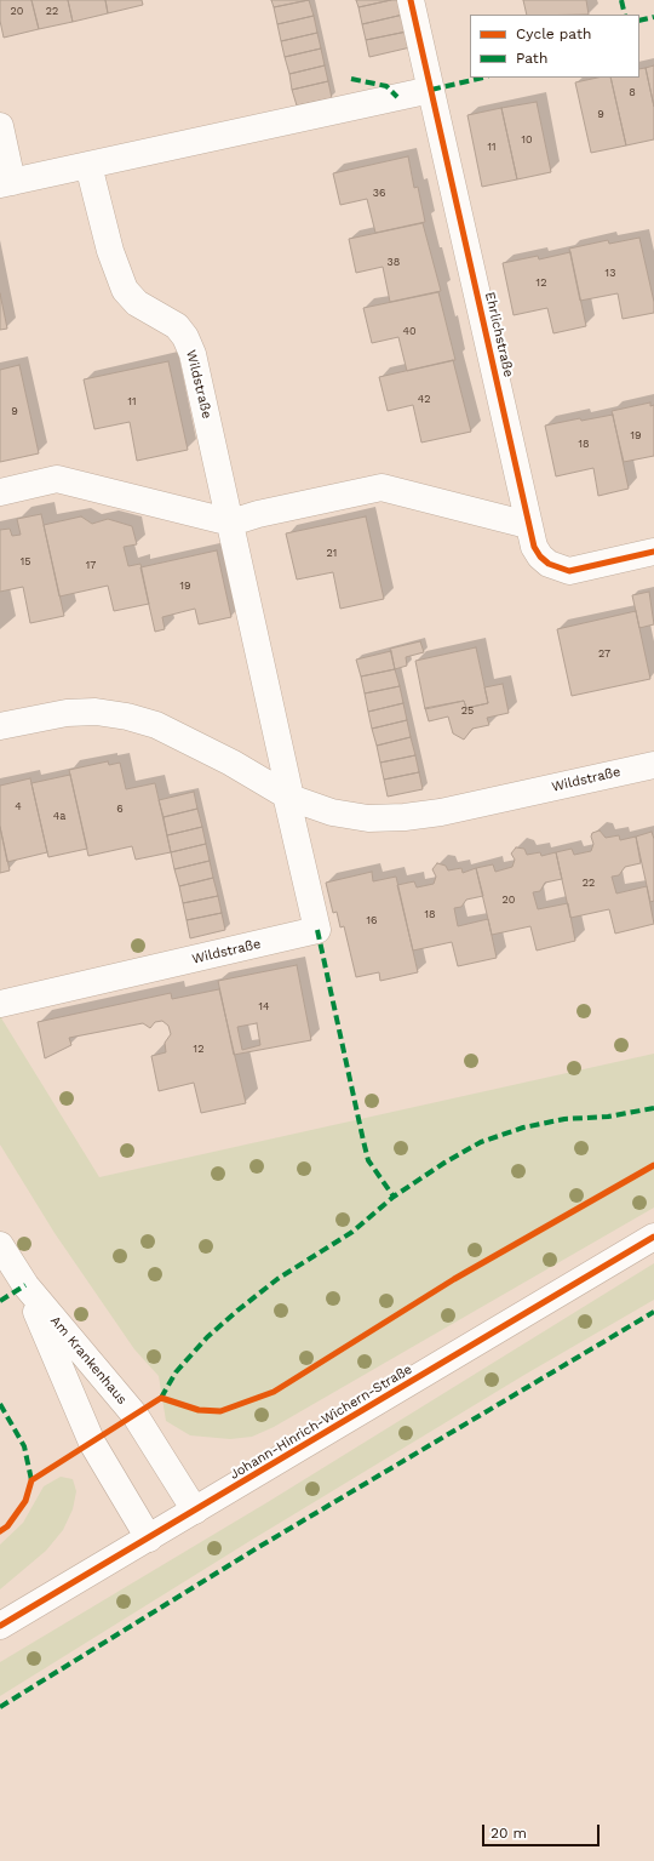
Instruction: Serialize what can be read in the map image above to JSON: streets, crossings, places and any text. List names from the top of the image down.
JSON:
{
  "streets": {
    "street": [
      "Ehrlichstraße",
      "Wildstraße",
      "Am Krankenhaus",
      "Johann-Hinrich-Wichern-Straße"
    ]
  },
  "crossings": [
    ["Am Krankenhaus", "Johann-Hinrich-Wichern-Straße"]
  ],
  "house_numbers": [
    "20",
    "22",
    "8",
    "9",
    "10",
    "11",
    "36",
    "38",
    "13",
    "12",
    "40",
    "42",
    "11",
    "9",
    "19",
    "18",
    "21",
    "15",
    "17",
    "19",
    "27",
    "25",
    "4",
    "6",
    "4a",
    "22",
    "20",
    "18",
    "16",
    "14",
    "12"
  ],
  "legend": ["Cycle path", "Path"],
  "scale_bar": "20 m"
}
